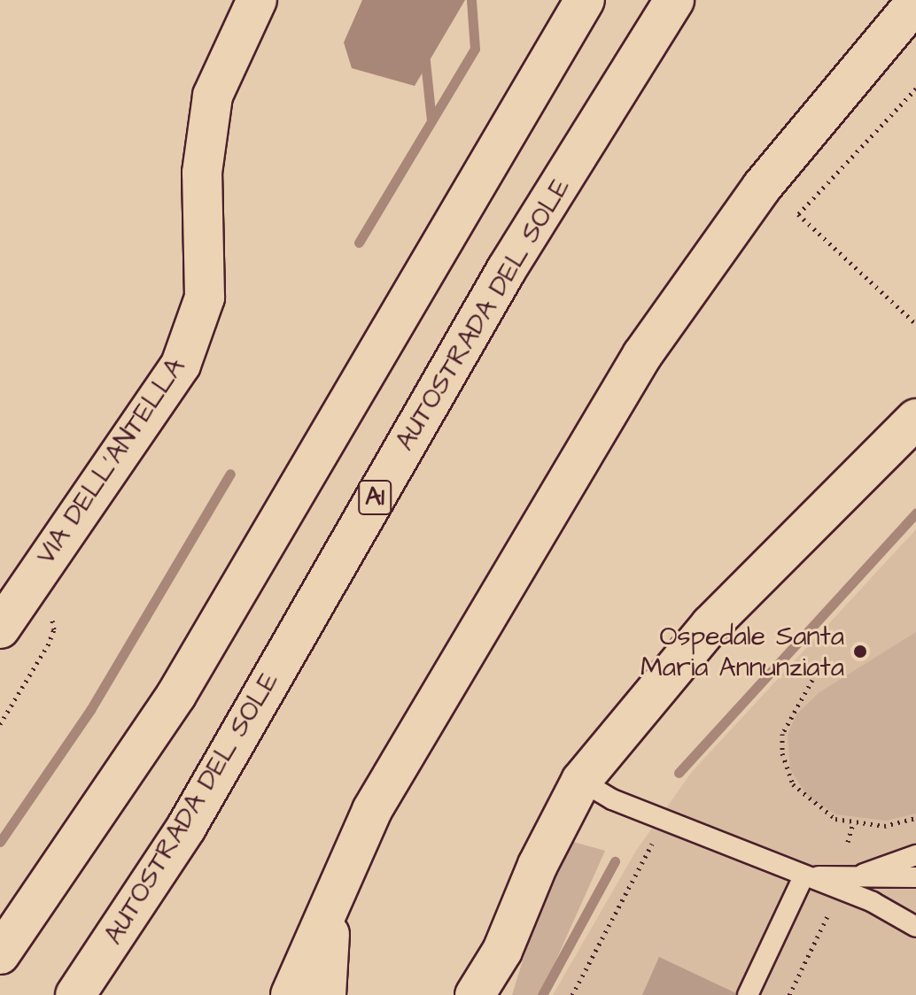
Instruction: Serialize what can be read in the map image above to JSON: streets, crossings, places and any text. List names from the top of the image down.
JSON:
{
  "streets": {
    "main road": ["AUTOSTRADA DEL SOLE", "VIA DELL'ANTELLA", "A1"]
  },
  "places": ["Ospedale Santa Maria Annunziata"]
}
